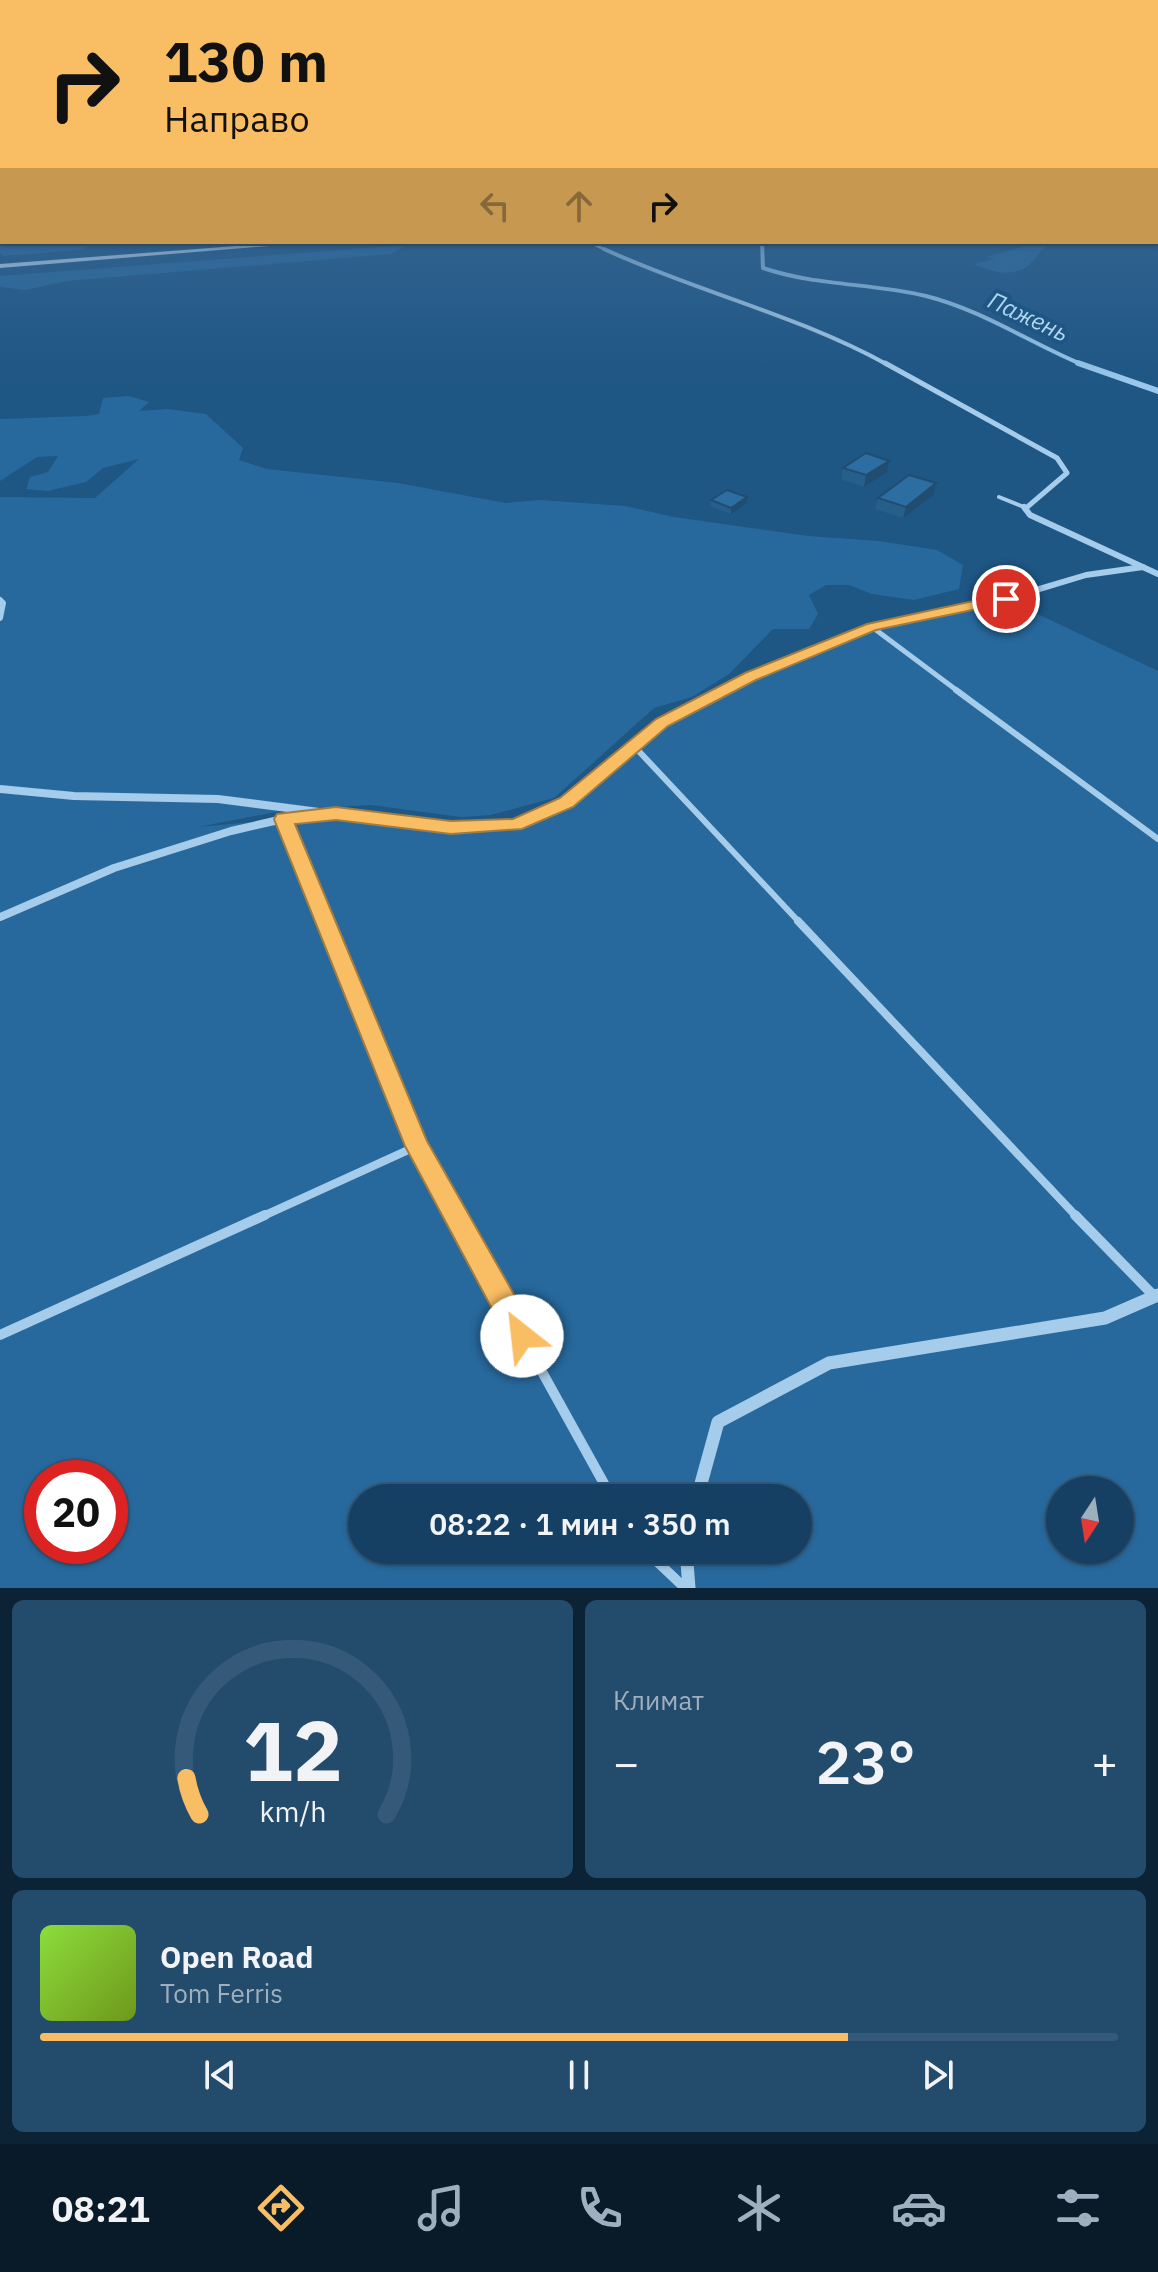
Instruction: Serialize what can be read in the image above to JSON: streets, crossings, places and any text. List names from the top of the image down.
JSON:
{
  "water": ["Пажень"],
  "north": "bottom",
  "page": {
    "turn": ["130 m", "Направо"],
    "limit": "20",
    "trip": "08:22 · 1 мин · 350 m",
    "tile": "Климат",
    "heat": ["−", "23°", "+"],
    "song": ["Open Road", "Tom Ferris"],
    "tabs": "08:21",
    "gauge": ["12", "km/h"]
  }
}
